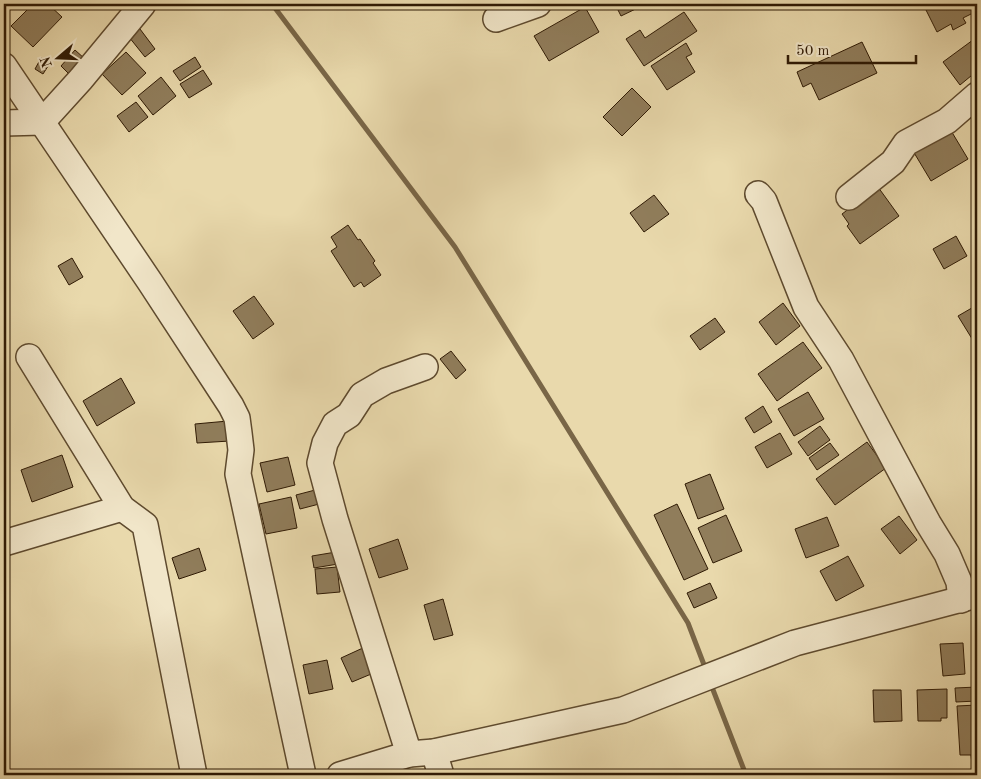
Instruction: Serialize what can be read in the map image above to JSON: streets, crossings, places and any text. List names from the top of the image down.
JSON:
{
  "scale_bar": "50 m",
  "north": "left"
}
